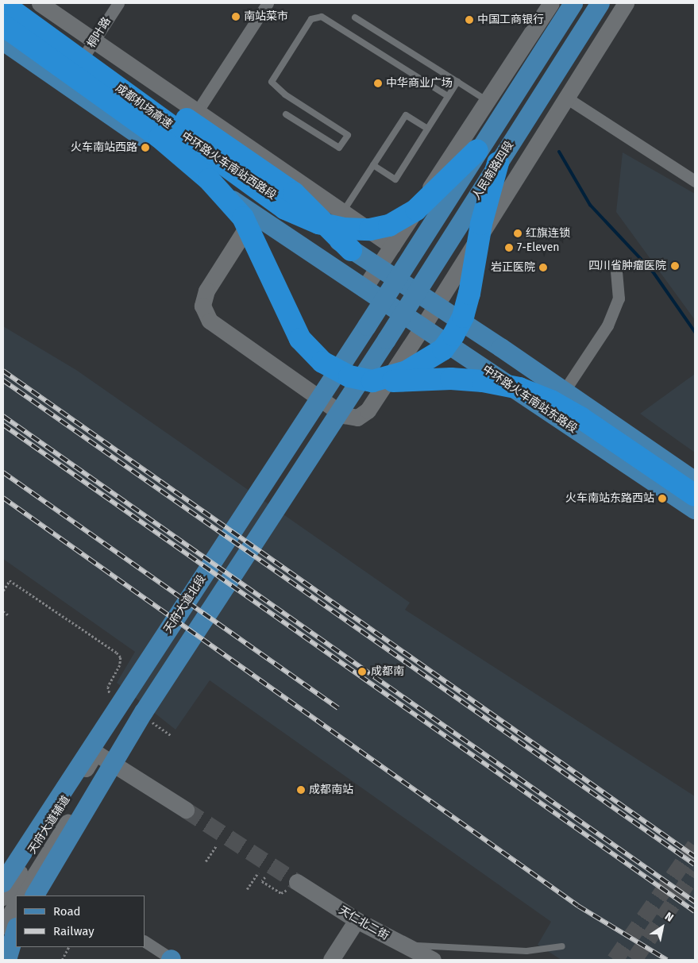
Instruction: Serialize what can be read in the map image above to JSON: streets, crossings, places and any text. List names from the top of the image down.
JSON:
{
  "streets": {
    "highway": ["成都机场高速"],
    "main road": [
      "中环路火车南站西路段",
      "人民南路四段",
      "中环路火车南站东路段",
      "天府大道北段"
    ],
    "street": ["桐叶路", "天府大道辅道", "天仁北二街"]
  },
  "crossings": [
    ["桐叶路", "中环路火车南站西路段"],
    ["成都机场高速", "天府大道北段"],
    ["人民南路四段", "中环路火车南站东路段"],
    ["人民南路四段", "天府大道北段"],
    ["人民南路四段", "天府大道辅道"],
    ["天府大道北段", "天府大道辅道"]
  ],
  "places": [
    "南站菜市",
    "中国工商银行",
    "中华商业广场",
    "火车南站西路",
    "红旗连锁",
    "7-Eleven",
    "四川省肿瘤医院",
    "岩正医院",
    "火车南站东路西站",
    "成都南",
    "成都南站"
  ],
  "legend": ["Road", "Railway"],
  "north": "top right"
}
